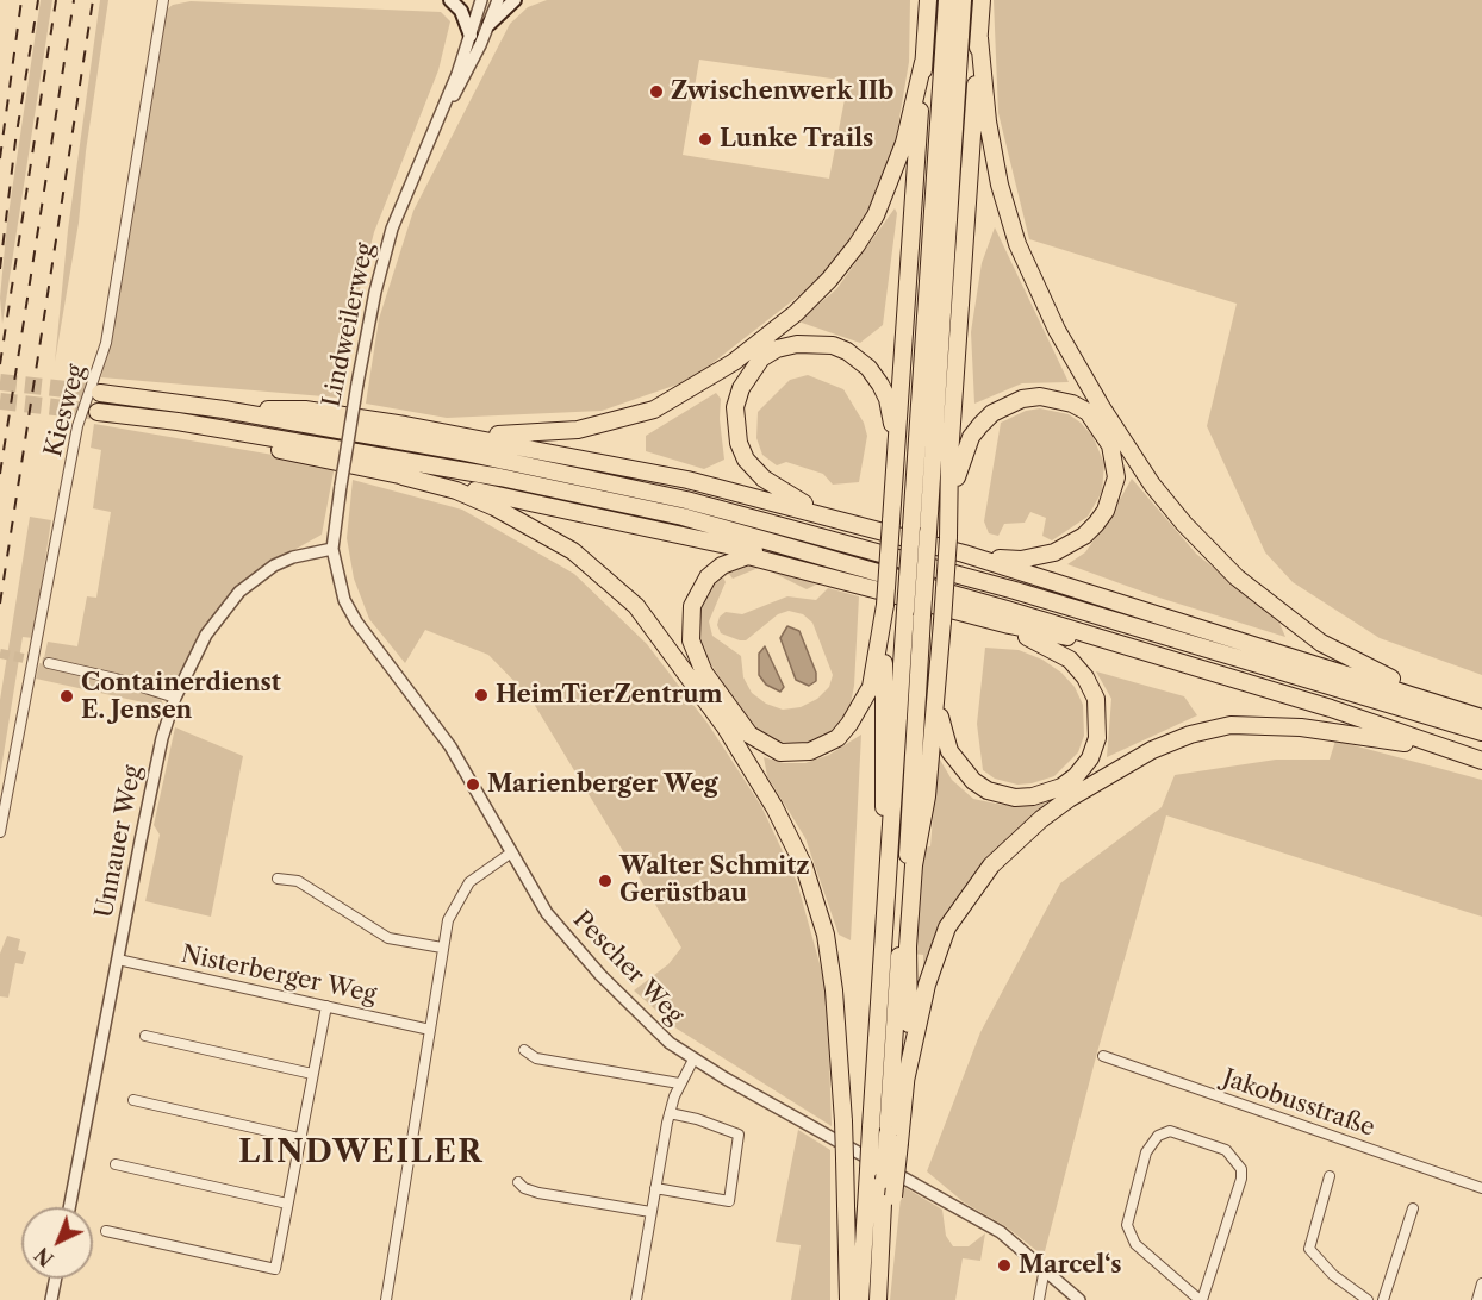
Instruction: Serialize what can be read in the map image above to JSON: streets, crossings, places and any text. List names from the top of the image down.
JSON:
{
  "streets": {
    "street": [
      "Lindweilerweg",
      "Kiesweg",
      "Unnauer Weg",
      "Pescher Weg",
      "Nisterberger Weg",
      "Jakobusstraße"
    ]
  },
  "crossings": [
    ["Lindweilerweg", "Unnauer Weg"],
    ["Lindweilerweg", "Pescher Weg"],
    ["Unnauer Weg", "Pescher Weg"],
    ["Unnauer Weg", "Nisterberger Weg"]
  ],
  "districts": ["LINDWEILER"],
  "places": [
    "Zwischenwerk IIb",
    "Lunke Trails",
    "HeimTierZentrum",
    "Containerdienst E. Jensen",
    "Marienberger Weg",
    "Walter Schmitz Gerüstbau",
    "Marcel‘s"
  ],
  "north": "bottom left"
}
